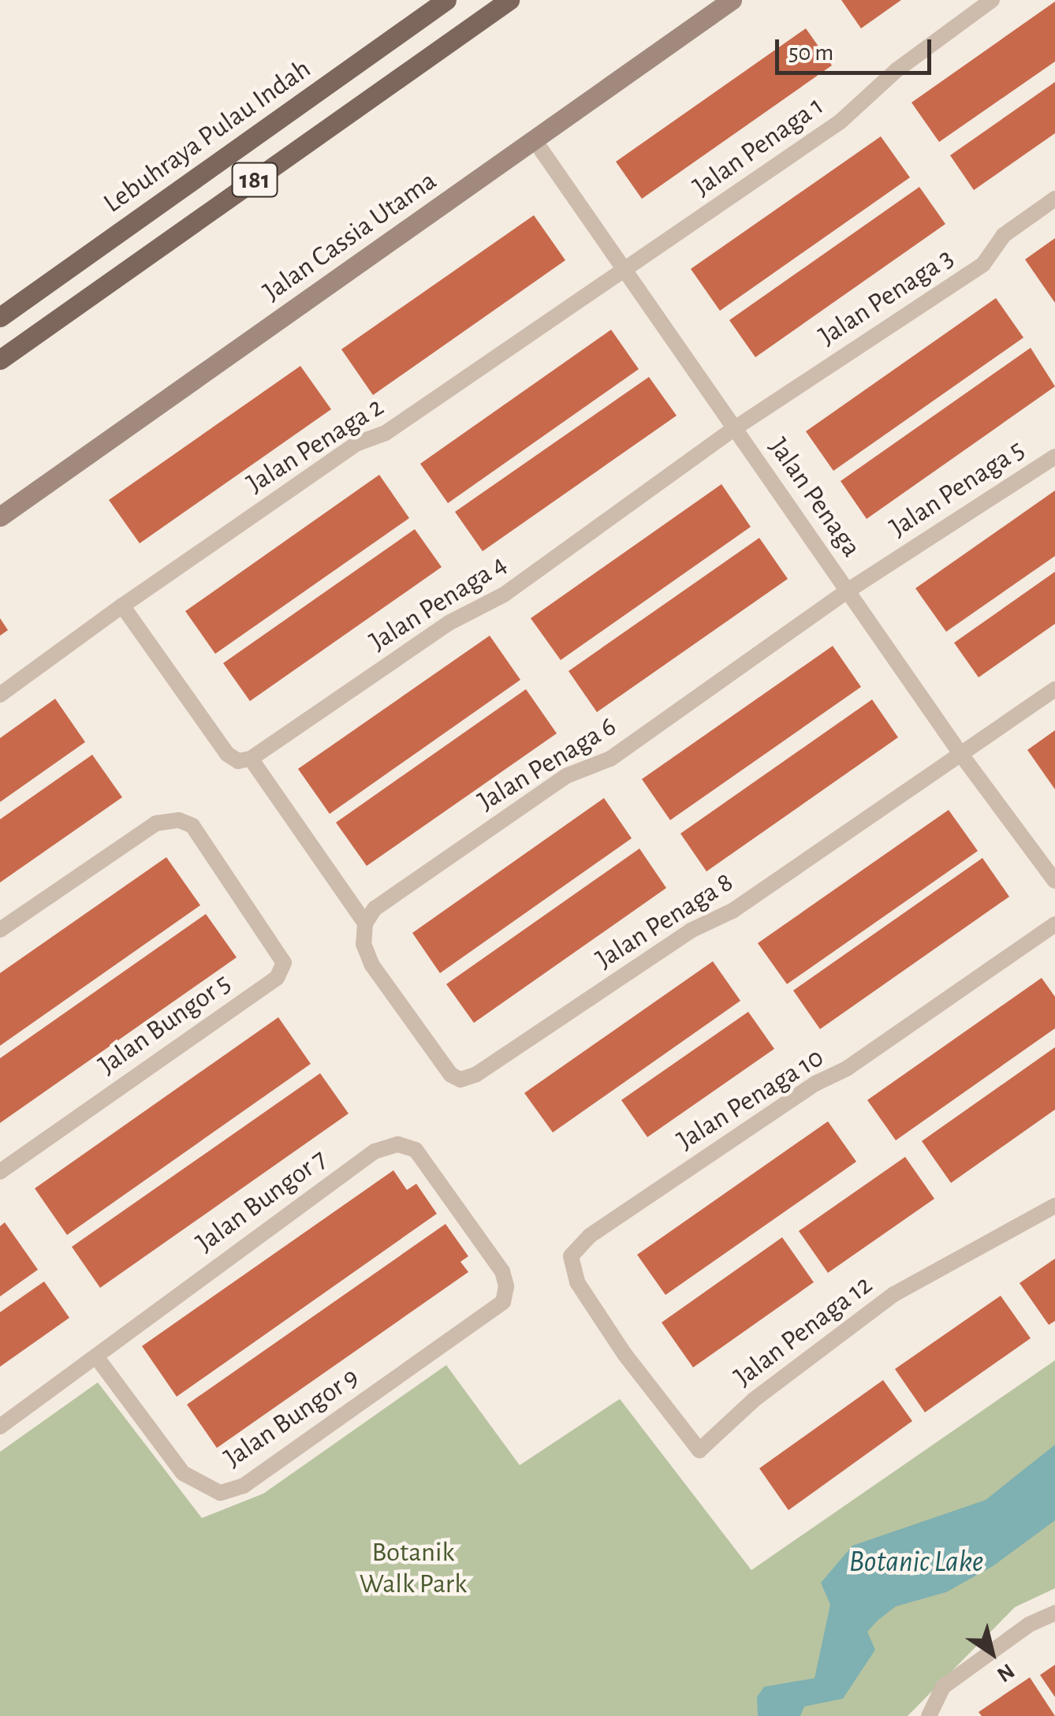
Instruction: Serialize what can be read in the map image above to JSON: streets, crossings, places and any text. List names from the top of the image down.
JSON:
{
  "streets": {
    "main road": ["Lebuhraya Pulau Indah", "181"],
    "street": [
      "Jalan Penaga 1",
      "Jalan Cassia Utama",
      "Jalan Penaga 3",
      "Jalan Penaga 2",
      "Jalan Penaga 5",
      "Jalan Penaga",
      "Jalan Penaga 4",
      "Jalan Penaga 6",
      "Jalan Penaga 8",
      "Jalan Bungor 5",
      "Jalan Penaga 10",
      "Jalan Bungor 7",
      "Jalan Penaga 12",
      "Jalan Bungor 9"
    ]
  },
  "crossings": [
    ["Jalan Penaga 1", "Jalan Penaga 2"],
    ["Jalan Penaga 1", "Jalan Penaga"],
    ["Jalan Cassia Utama", "Jalan Penaga"],
    ["Jalan Penaga 3", "Jalan Penaga"],
    ["Jalan Penaga 3", "Jalan Penaga 4"],
    ["Jalan Penaga 2", "Jalan Penaga"],
    ["Jalan Penaga 5", "Jalan Penaga"],
    ["Jalan Penaga 5", "Jalan Penaga 6"],
    ["Jalan Penaga", "Jalan Penaga 4"],
    ["Jalan Penaga", "Jalan Penaga 6"],
    ["Jalan Penaga", "Jalan Penaga 8"],
    ["Jalan Penaga 6", "Jalan Penaga 8"],
    ["Jalan Penaga 10", "Jalan Penaga 12"],
    ["Jalan Bungor 7", "Jalan Bungor 9"]
  ],
  "water": ["Botanic Lake"],
  "parks": ["Botanik Walk Park"],
  "scale_bar": "50 m",
  "north": "bottom right"
}
